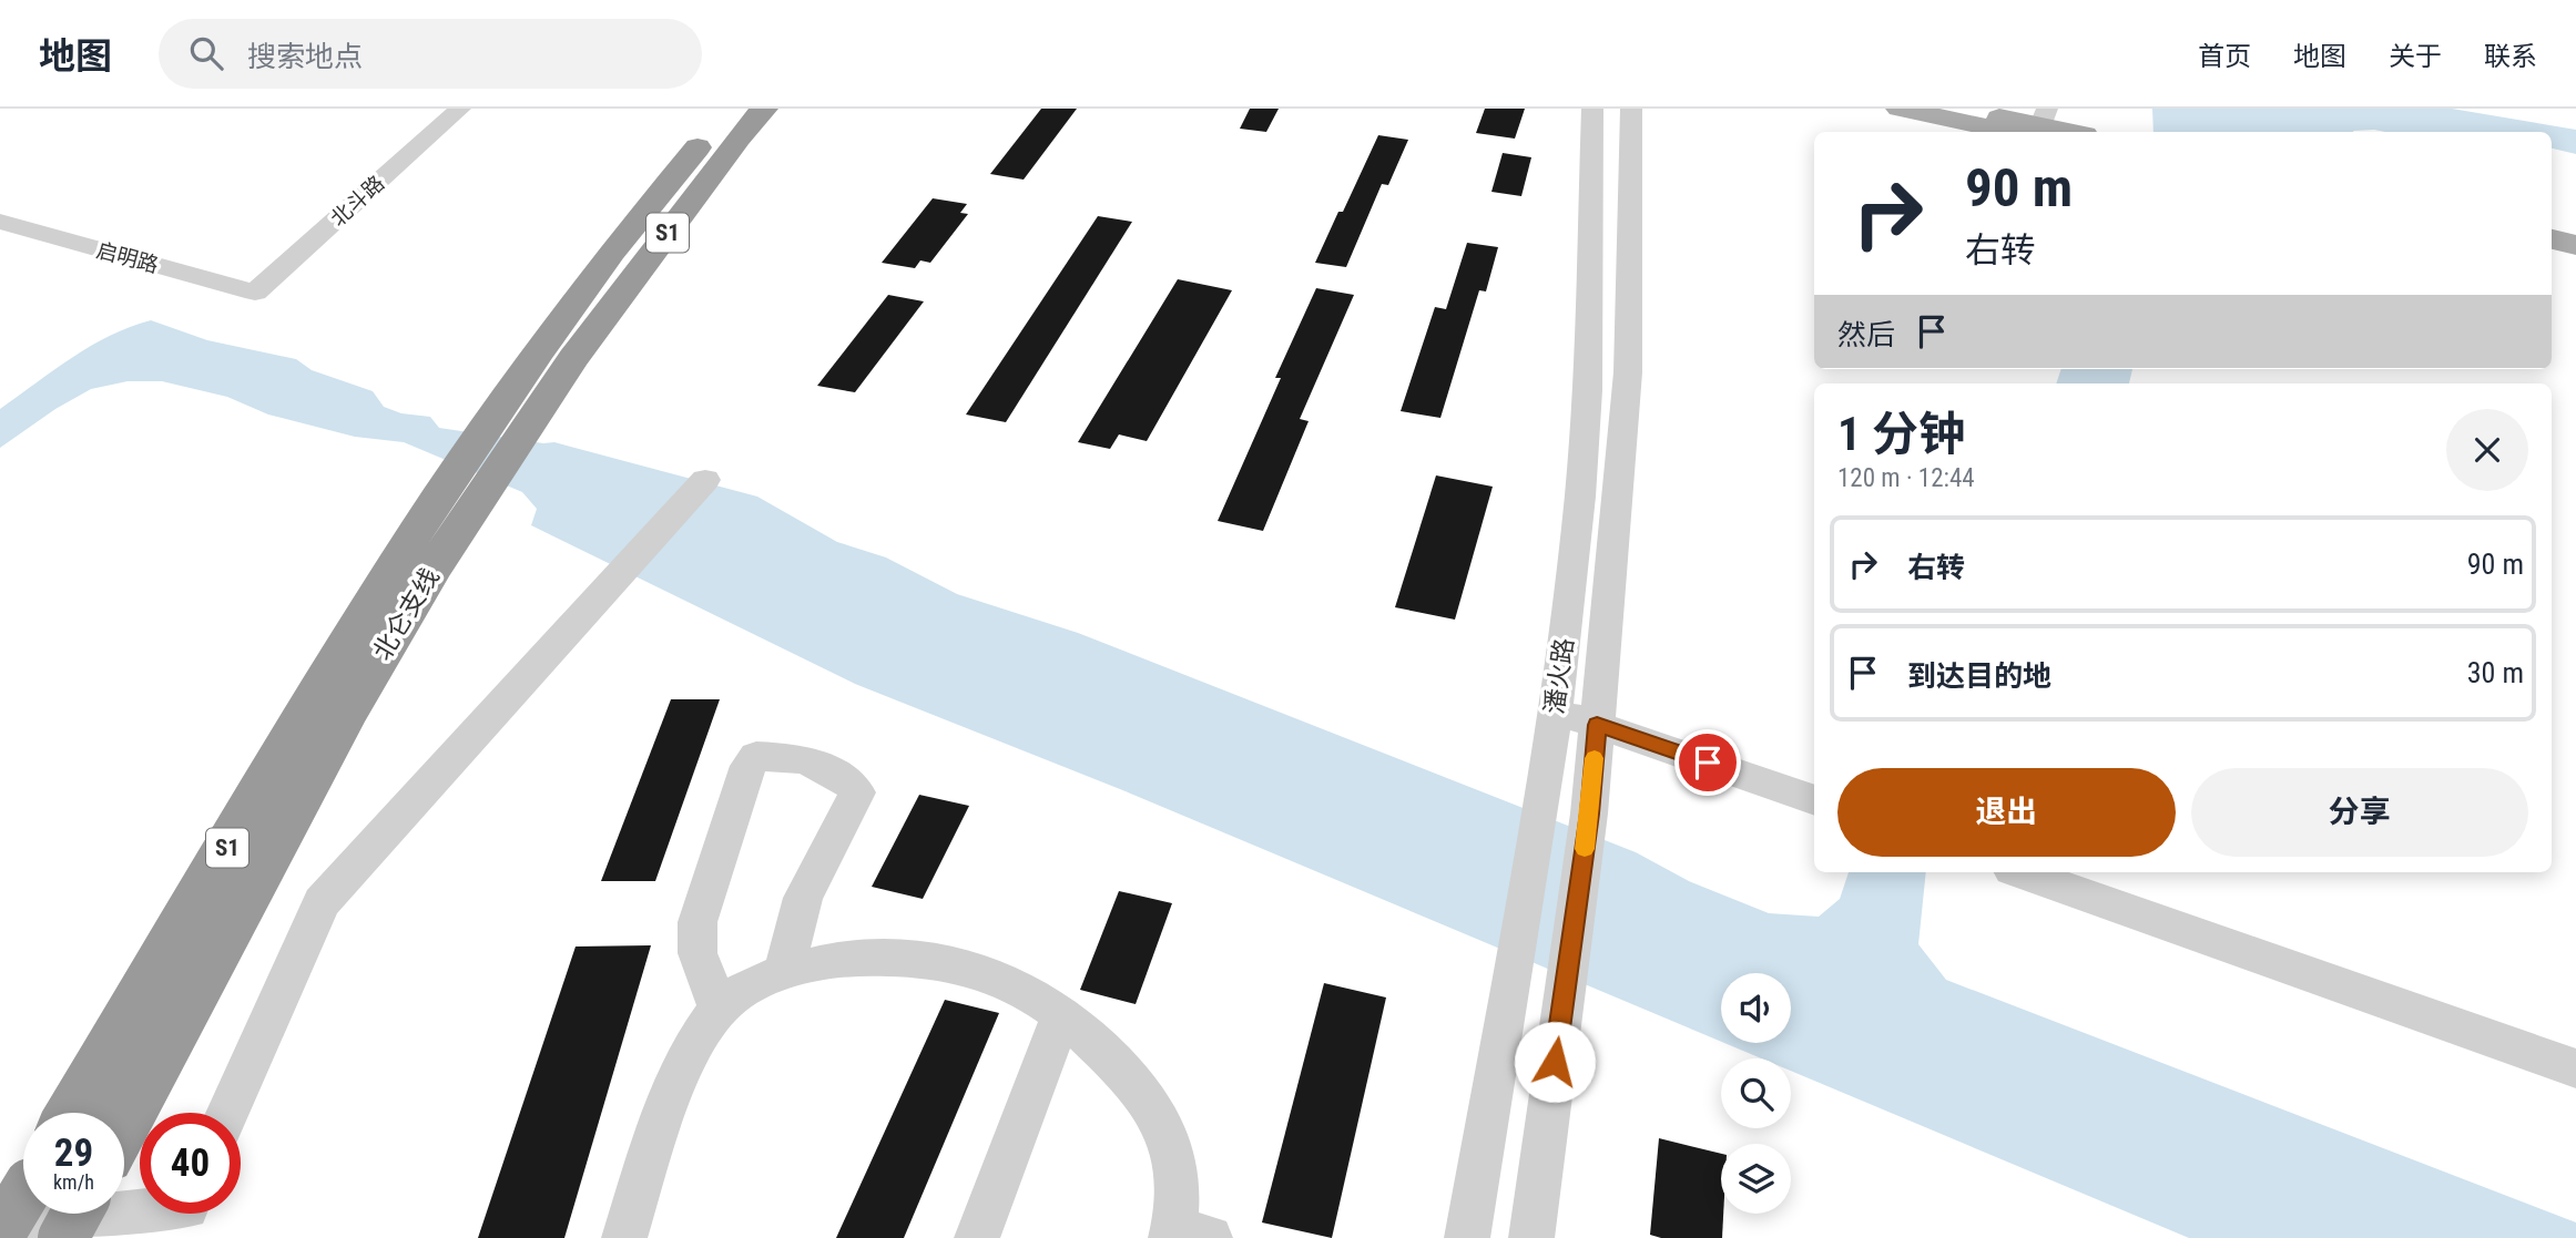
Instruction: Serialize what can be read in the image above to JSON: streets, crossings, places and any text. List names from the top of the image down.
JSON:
{
  "streets": {
    "highway": ["S1", "北仑支线"],
    "street": ["北斗路", "启明路", "潘火路"]
  },
  "crossings": [
    ["北斗路", "启明路"]
  ],
  "page": {
    "header": "地图",
    "search": "搜索地点",
    "nav": [
      "首页",
      "地图",
      "关于",
      "联系"
    ],
    "turn": ["90 m", "右转"],
    "then": "然后",
    "heading": ["1 分钟", "120 m · 12:44"],
    "list": [
      {
        "name": "右转",
        "value": "90 m"
      },
      {
        "name": "到达目的地",
        "value": "30 m"
      }
    ],
    "buttons": ["退出", "分享"],
    "speed": "29 km/h",
    "limit": "40"
  }
}
